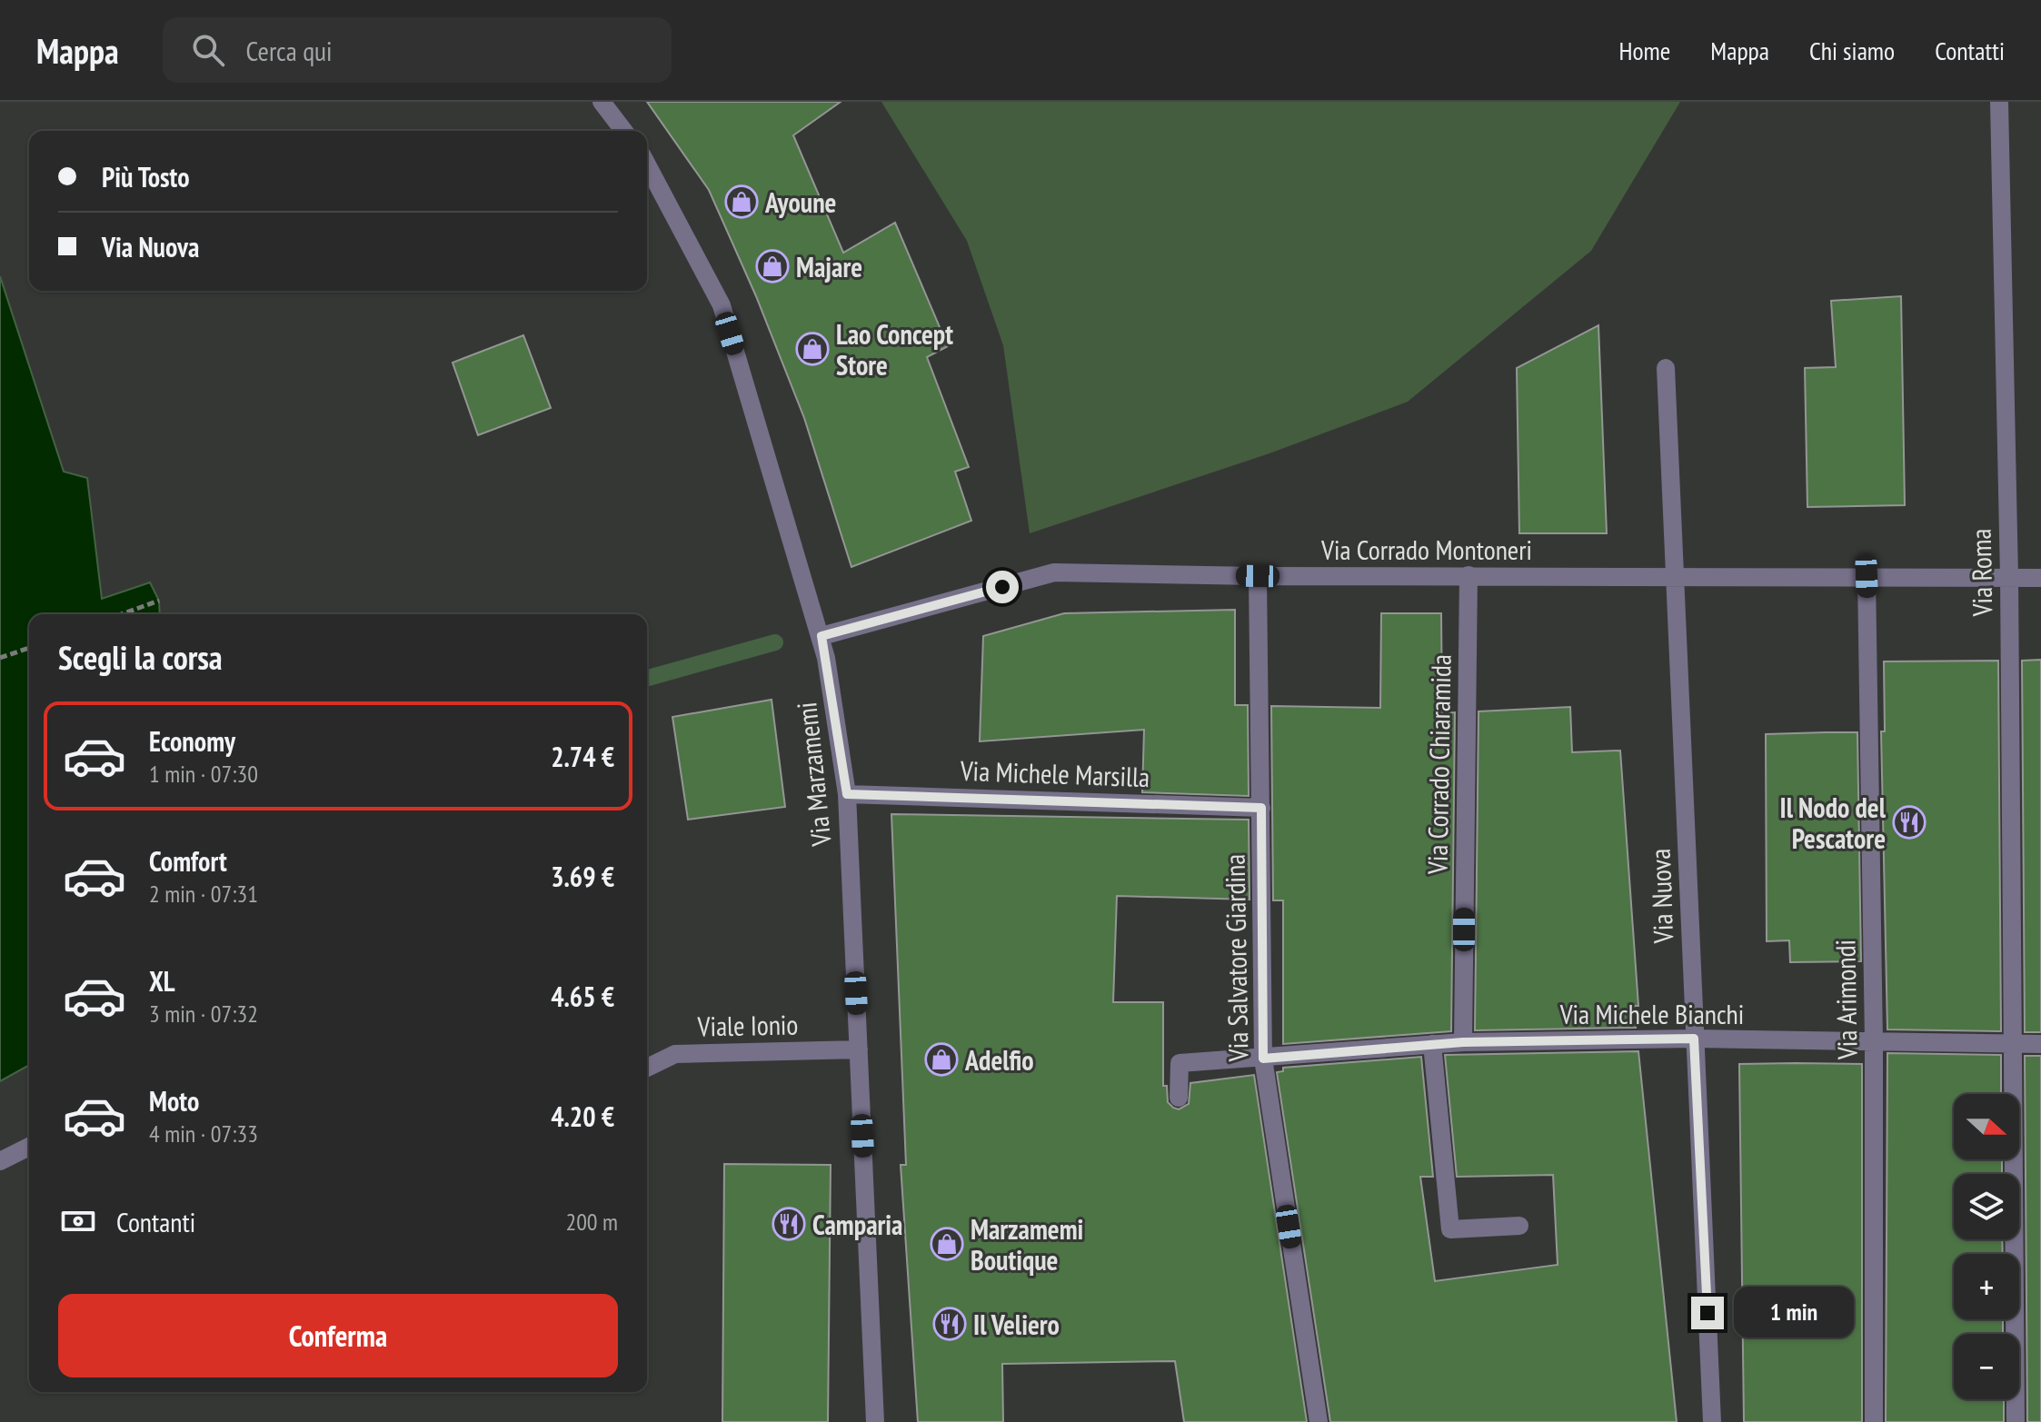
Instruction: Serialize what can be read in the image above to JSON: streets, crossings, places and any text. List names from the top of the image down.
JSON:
{
  "streets": {
    "street": [
      "Via Corrado Montoneri",
      "Via Roma",
      "Via Corrado Chiaramida",
      "Via Michele Marsilla",
      "Via Marzamemi",
      "Via Nuova",
      "Via Salvatore Giardina",
      "Via Arimondi",
      "Via Michele Bianchi",
      "Viale Ionio"
    ]
  },
  "crossings": [
    ["Via Corrado Montoneri", "Via Roma"],
    ["Via Corrado Montoneri", "Via Corrado Chiaramida"],
    ["Via Corrado Montoneri", "Via Marzamemi"],
    ["Via Corrado Montoneri", "Via Nuova"],
    ["Via Corrado Montoneri", "Via Salvatore Giardina"],
    ["Via Corrado Montoneri", "Via Arimondi"],
    ["Via Roma", "Via Michele Bianchi"],
    ["Via Corrado Chiaramida", "Via Michele Bianchi"],
    ["Via Michele Marsilla", "Via Marzamemi"],
    ["Via Michele Marsilla", "Via Salvatore Giardina"],
    ["Via Marzamemi", "Viale Ionio"],
    ["Via Nuova", "Via Michele Bianchi"],
    ["Via Salvatore Giardina", "Via Michele Bianchi"],
    ["Via Arimondi", "Via Michele Bianchi"]
  ],
  "places": {
    "shop": [
      "Ayoune",
      "Majare",
      "Lao Concept Store",
      "Adelfio",
      "Marzamemi Boutique"
    ],
    "restaurant": ["Il Nodo del Pescatore", "Camparia", "Il Veliero"]
  },
  "north": "right",
  "page": {
    "header": "Mappa",
    "search": "Cerca qui",
    "nav": [
      "Home",
      "Mappa",
      "Chi siamo",
      "Contatti"
    ],
    "banner": ["Più Tosto", "Via Nuova"],
    "heading": "Scegli la corsa",
    "list": [
      {
        "name": "Economy",
        "note": "1 min · 07:30",
        "value": "2.74 €"
      },
      {
        "name": "Comfort",
        "note": "2 min · 07:31",
        "value": "3.69 €"
      },
      {
        "name": "XL",
        "note": "3 min · 07:32",
        "value": "4.65 €"
      },
      {
        "name": "Moto",
        "note": "4 min · 07:33",
        "value": "4.20 €"
      }
    ],
    "map_buttons": ["+", "−"],
    "pay": ["Contanti", "200 m"],
    "buttons": "Conferma",
    "bubble": "1 min"
  }
}
